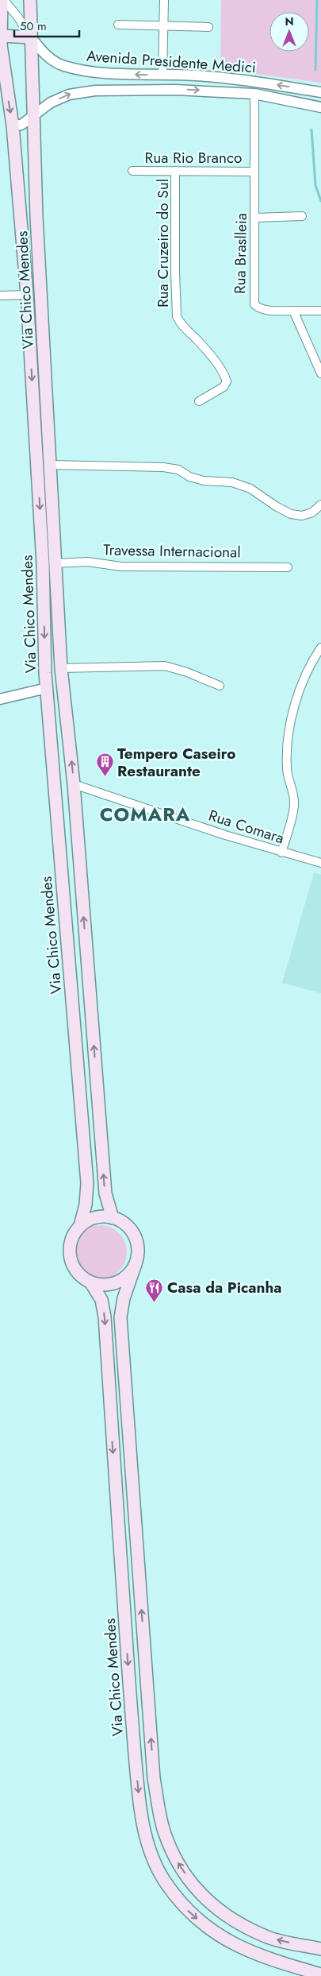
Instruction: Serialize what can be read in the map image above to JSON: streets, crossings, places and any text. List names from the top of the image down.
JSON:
{
  "streets": {
    "main road": ["Via Chico Mendes"],
    "street": [
      "Avenida Presidente Medici",
      "Rua Rio Branco",
      "Rua Cruzeiro do Sul",
      "Rua Braslleia",
      "Travessa Internacional",
      "Rua Comara"
    ]
  },
  "crossings": [
    ["Avenida Presidente Medici", "Rua Braslleia"],
    ["Avenida Presidente Medici", "Via Chico Mendes"],
    ["Rua Rio Branco", "Rua Cruzeiro do Sul"],
    ["Rua Rio Branco", "Rua Braslleia"],
    ["Via Chico Mendes", "Travessa Internacional"],
    ["Via Chico Mendes", "Rua Comara"]
  ],
  "districts": ["COMARA"],
  "places": {
    "building": ["Tempero Caseiro Restaurante"],
    "restaurant": ["Casa da Picanha"]
  },
  "scale_bar": "50 m",
  "north": "top"
}
